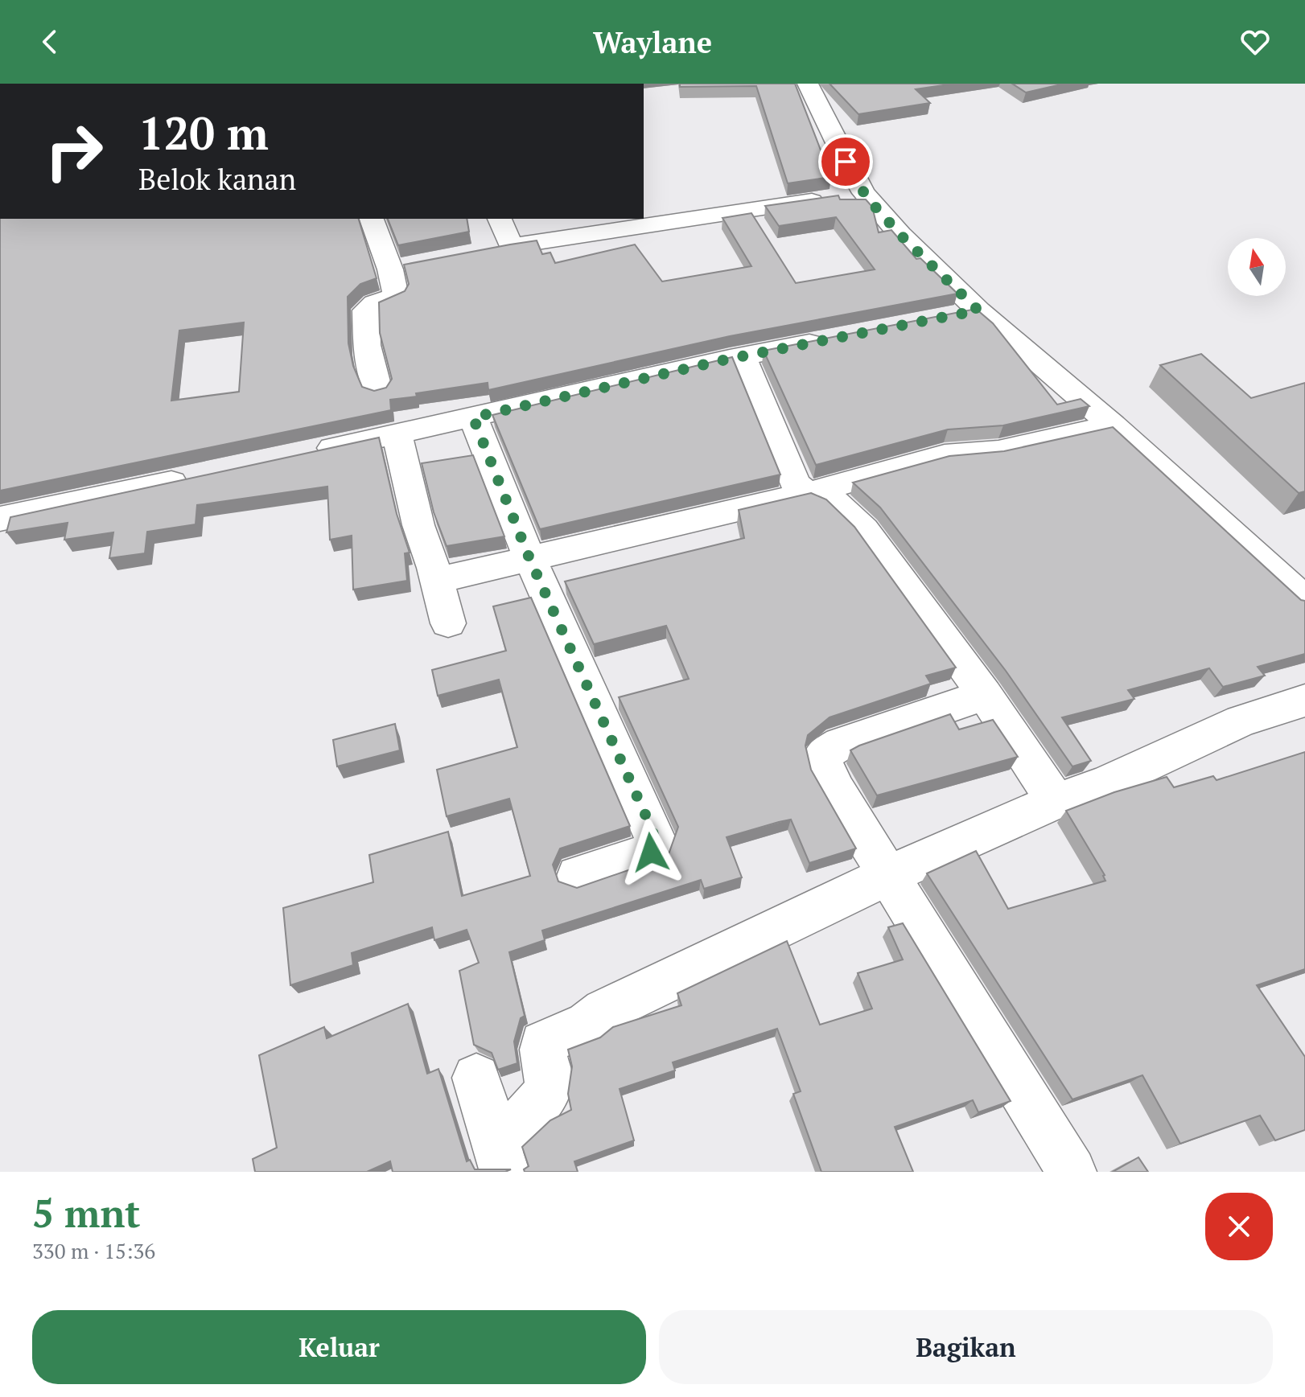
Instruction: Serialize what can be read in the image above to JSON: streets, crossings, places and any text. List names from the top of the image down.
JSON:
{
  "north": "top",
  "page": {
    "header": "Waylane",
    "turn": ["120 m", "Belok kanan"],
    "heading": ["5 mnt", "330 m · 15:36"],
    "buttons": ["Keluar", "Bagikan"]
  }
}
